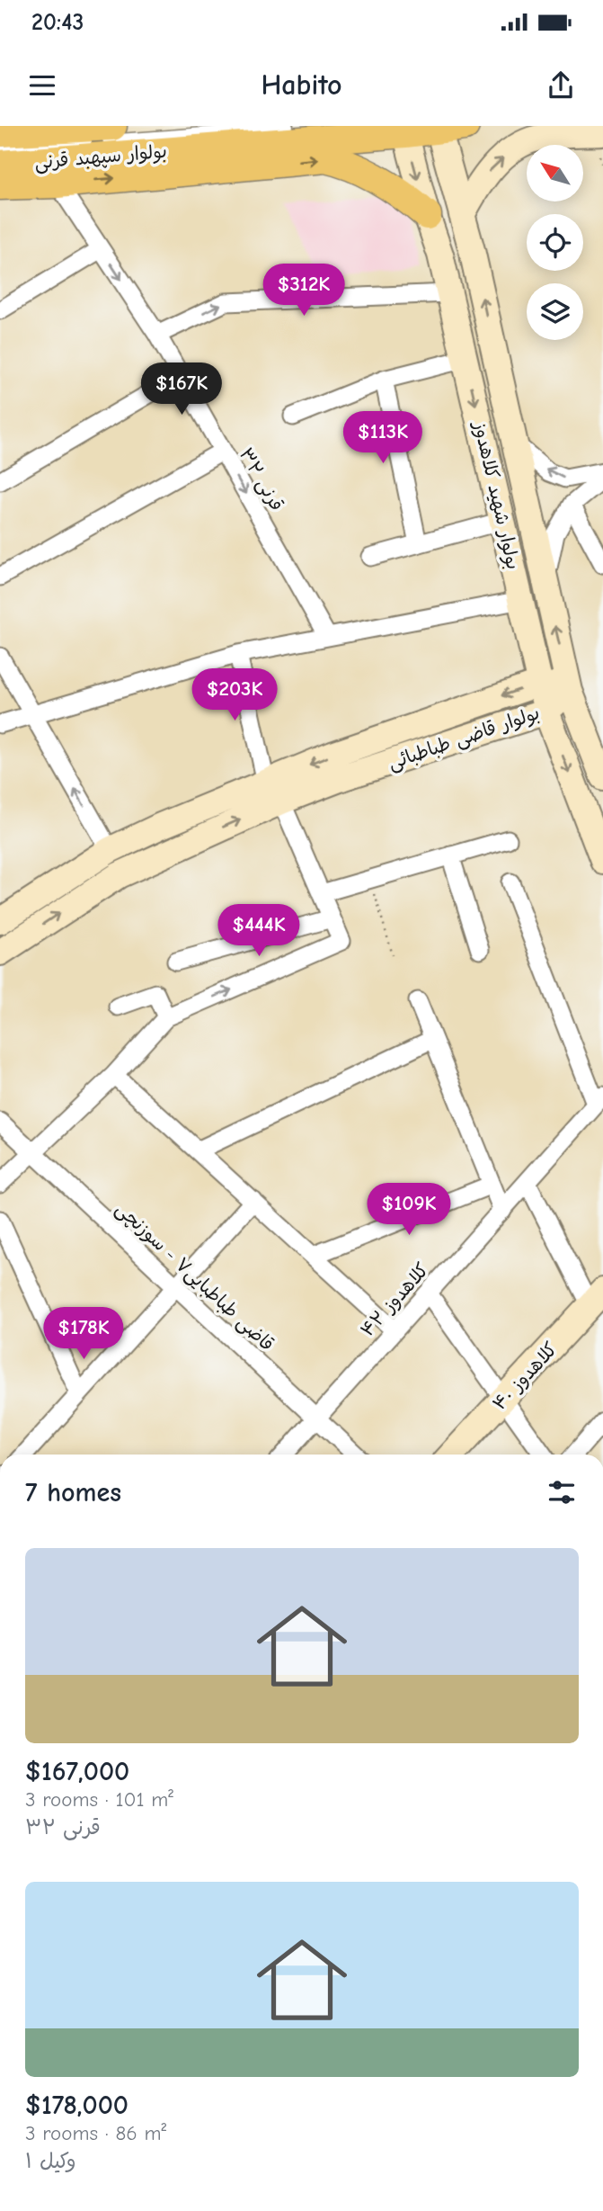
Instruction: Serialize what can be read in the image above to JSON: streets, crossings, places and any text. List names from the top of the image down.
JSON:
{
  "streets": {
    "main road": [
      "بولوار سپهبد قرنی",
      "بولوار شهید کلاهدوز",
      "بولوار قاضی طباطبائی",
      "کلاهدوز ۴۰"
    ],
    "street": ["قرنی ۳۲", "قاضی طباطبایی۷ - سوزنچی", "کلاهدوز ۴۲"]
  },
  "crossings": [
    ["بولوار سپهبد قرنی", "بولوار شهید کلاهدوز"],
    ["بولوار شهید کلاهدوز", "بولوار قاضی طباطبائی"],
    ["قاضی طباطبایی۷ - سوزنچی", "کلاهدوز ۴۲"]
  ],
  "north": "top left",
  "page": {
    "status": "20:43",
    "header": "Habito",
    "price": [
      "$312K",
      "$167K",
      "$113K",
      "$203K",
      "$444K",
      "$109K",
      "$178K"
    ],
    "heading": "7 homes",
    "list": [
      {
        "name": "$167,000",
        "note": "3 rooms · 101 m² · قرنی ۳۲"
      },
      {
        "name": "$178,000",
        "note": "3 rooms · 86 m² · وکيل ۱"
      }
    ]
  }
}
